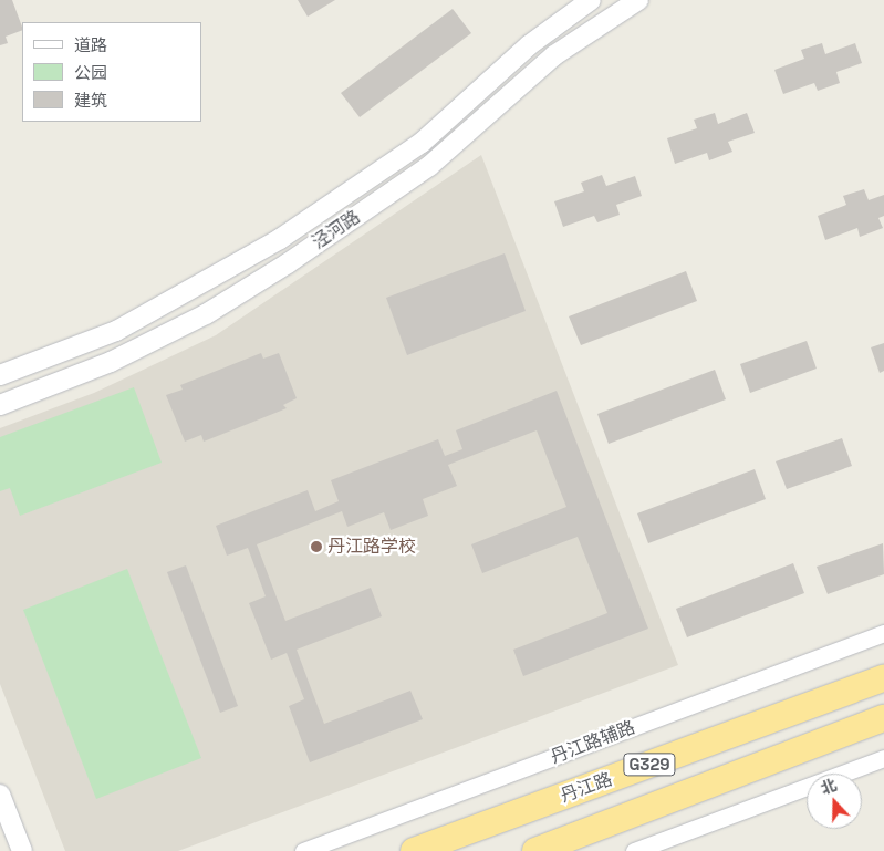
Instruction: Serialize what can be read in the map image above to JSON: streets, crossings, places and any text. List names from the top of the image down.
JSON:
{
  "streets": {
    "highway": ["G329", "丹江路"],
    "street": ["泾河路", "丹江路辅路"]
  },
  "places": ["丹江路学校"],
  "legend": ["道路", "公园", "建筑"],
  "north": "top"
}
